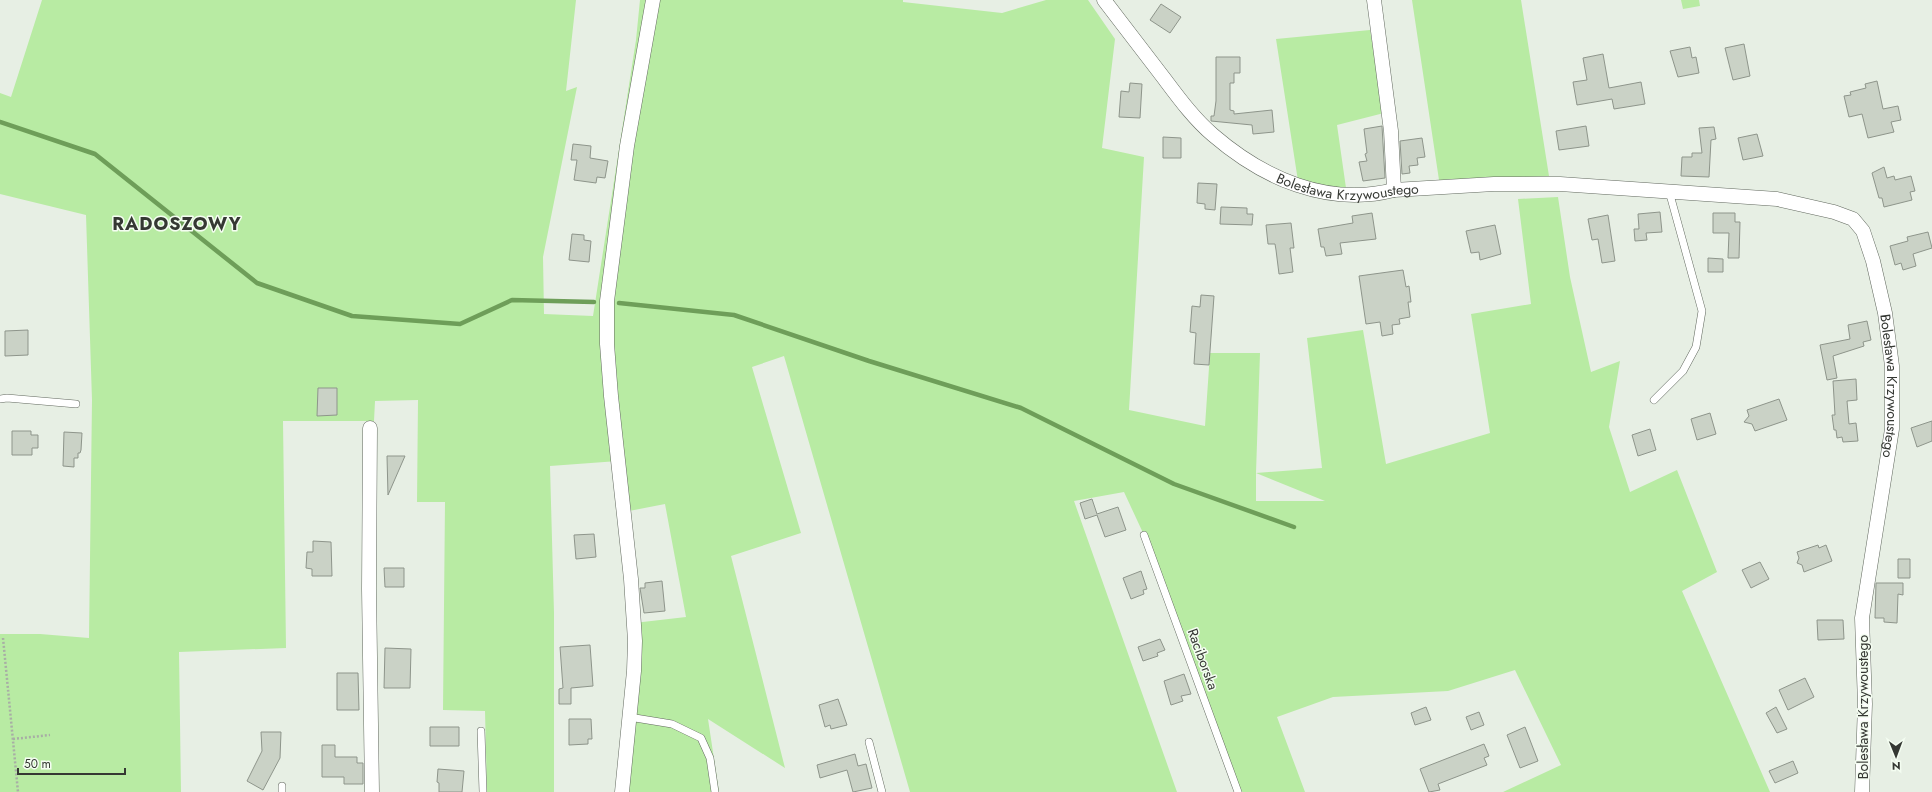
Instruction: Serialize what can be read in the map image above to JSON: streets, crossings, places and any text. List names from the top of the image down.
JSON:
{
  "streets": {
    "street": ["Bolesława Krzywoustego"],
    "lane": ["Raciborska"]
  },
  "districts": ["RADOSZOWY"],
  "scale_bar": "50 m",
  "north": "bottom"
}
